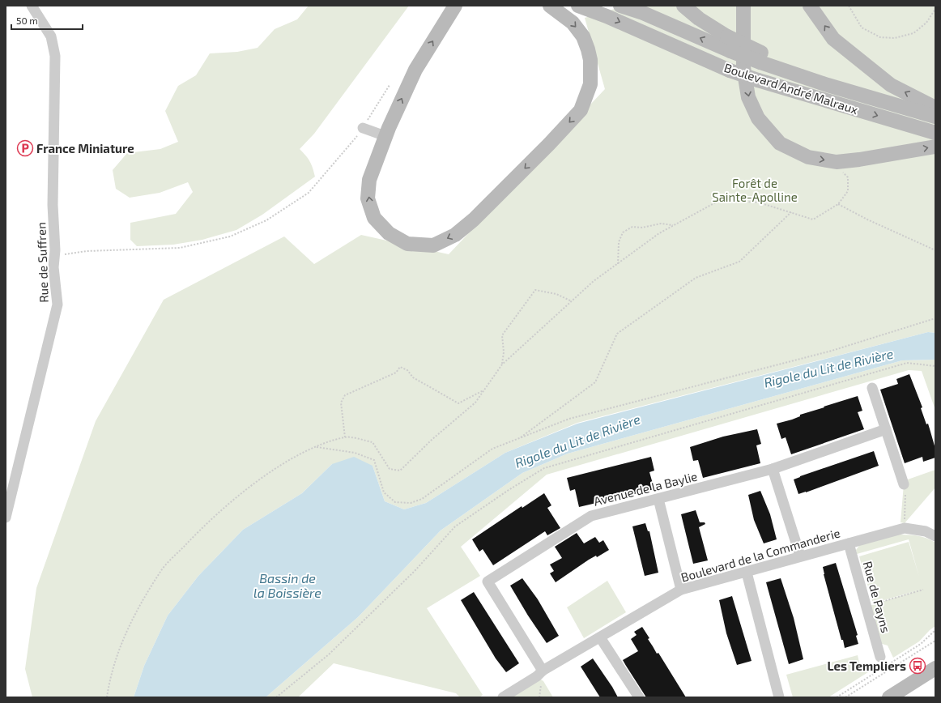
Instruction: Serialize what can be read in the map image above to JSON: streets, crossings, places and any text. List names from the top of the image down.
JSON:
{
  "streets": {
    "main road": ["Boulevard André Malraux"],
    "street": [
      "Rue de Suffren",
      "Avenue de la Baylie",
      "Boulevard de la Commanderie",
      "Rue de Payns"
    ]
  },
  "crossings": [
    ["Avenue de la Baylie", "Boulevard de la Commanderie"],
    ["Boulevard de la Commanderie", "Rue de Payns"]
  ],
  "water": ["Rigole du Lit de Rivière", "Bassin de la Boissière"],
  "parks": ["Forêt de Sainte-Apolline"],
  "places": {
    "parking": ["France Miniature"],
    "bus stop": ["Les Templiers"]
  },
  "scale_bar": "50 m"
}
